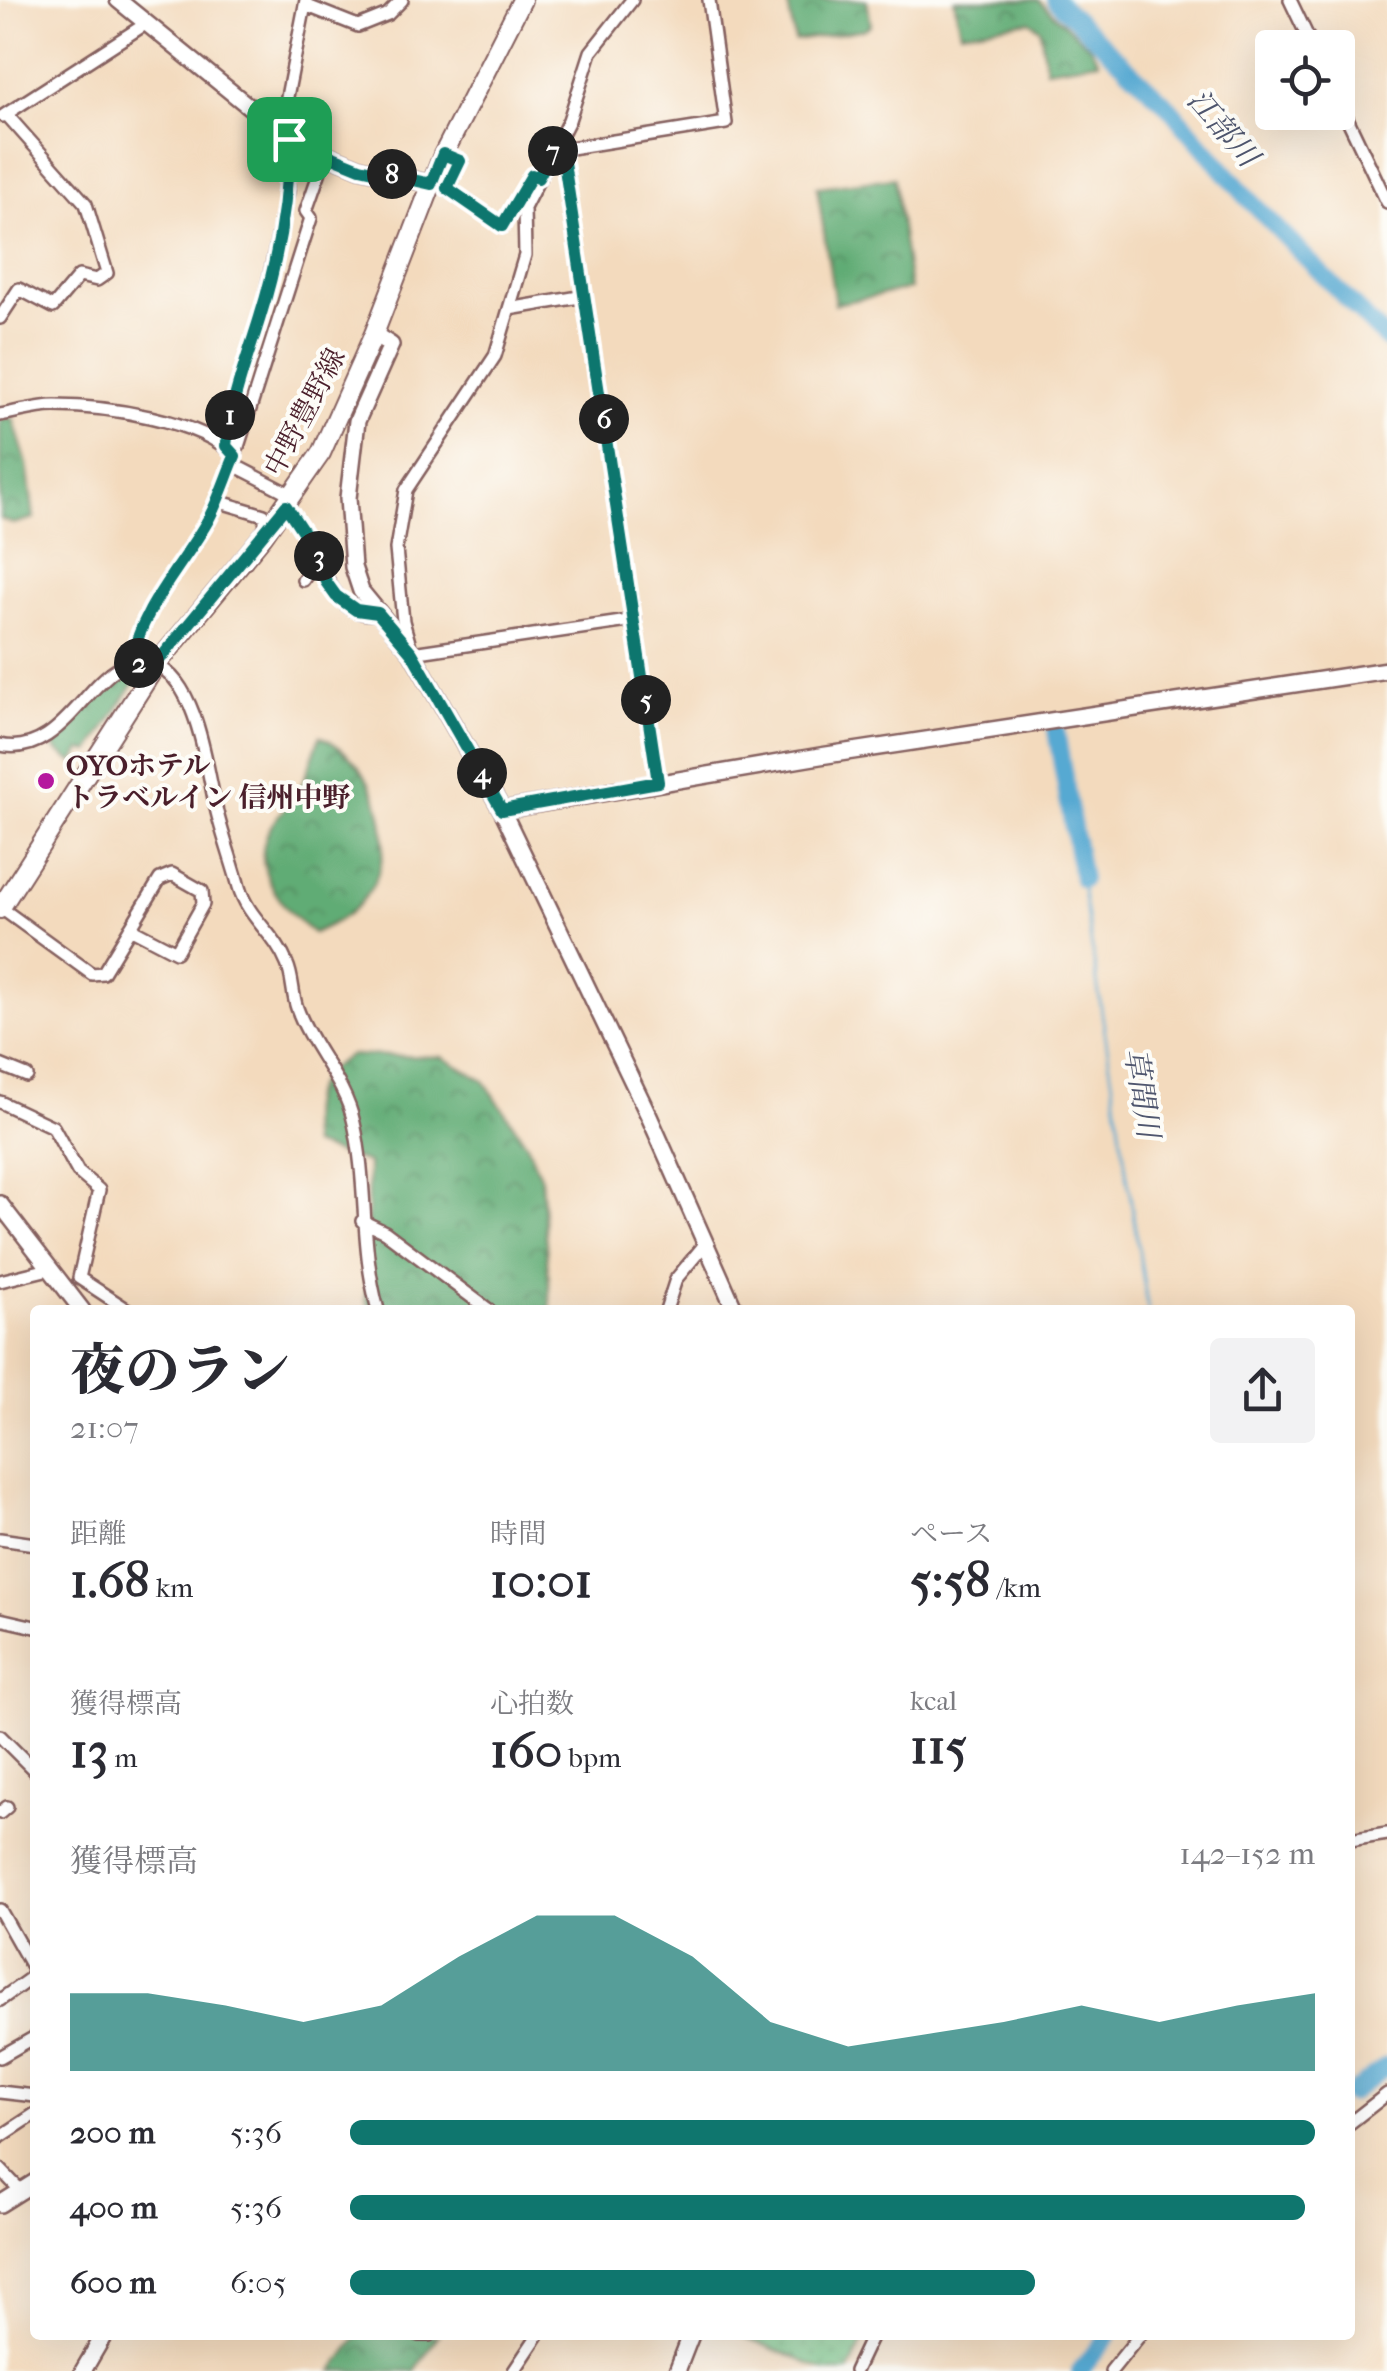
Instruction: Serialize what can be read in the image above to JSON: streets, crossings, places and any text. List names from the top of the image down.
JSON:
{
  "streets": {
    "main road": ["中野豊野線"]
  },
  "water": ["江部川", "草間川"],
  "places": ["OYOホテル トラベルイン 信州中野"],
  "page": {
    "pins": [
      "7",
      "8",
      "1",
      "6",
      "3",
      "2",
      "5",
      "4"
    ],
    "heading": ["夜のラン", "21:07"],
    "stats": [
      ["距離", "1.68 km"],
      ["時間", "10:01"],
      ["ペース", "5:58 /km"],
      ["獲得標高", "13 m"],
      ["心拍数", "160 bpm"],
      ["kcal", "115"]
    ],
    "chart": ["獲得標高", "142–152 m"],
    "list": [
      {
        "name": "200 m",
        "note": "5:36"
      },
      {
        "name": "400 m",
        "note": "5:36"
      },
      {
        "name": "600 m",
        "note": "6:05"
      }
    ]
  }
}
